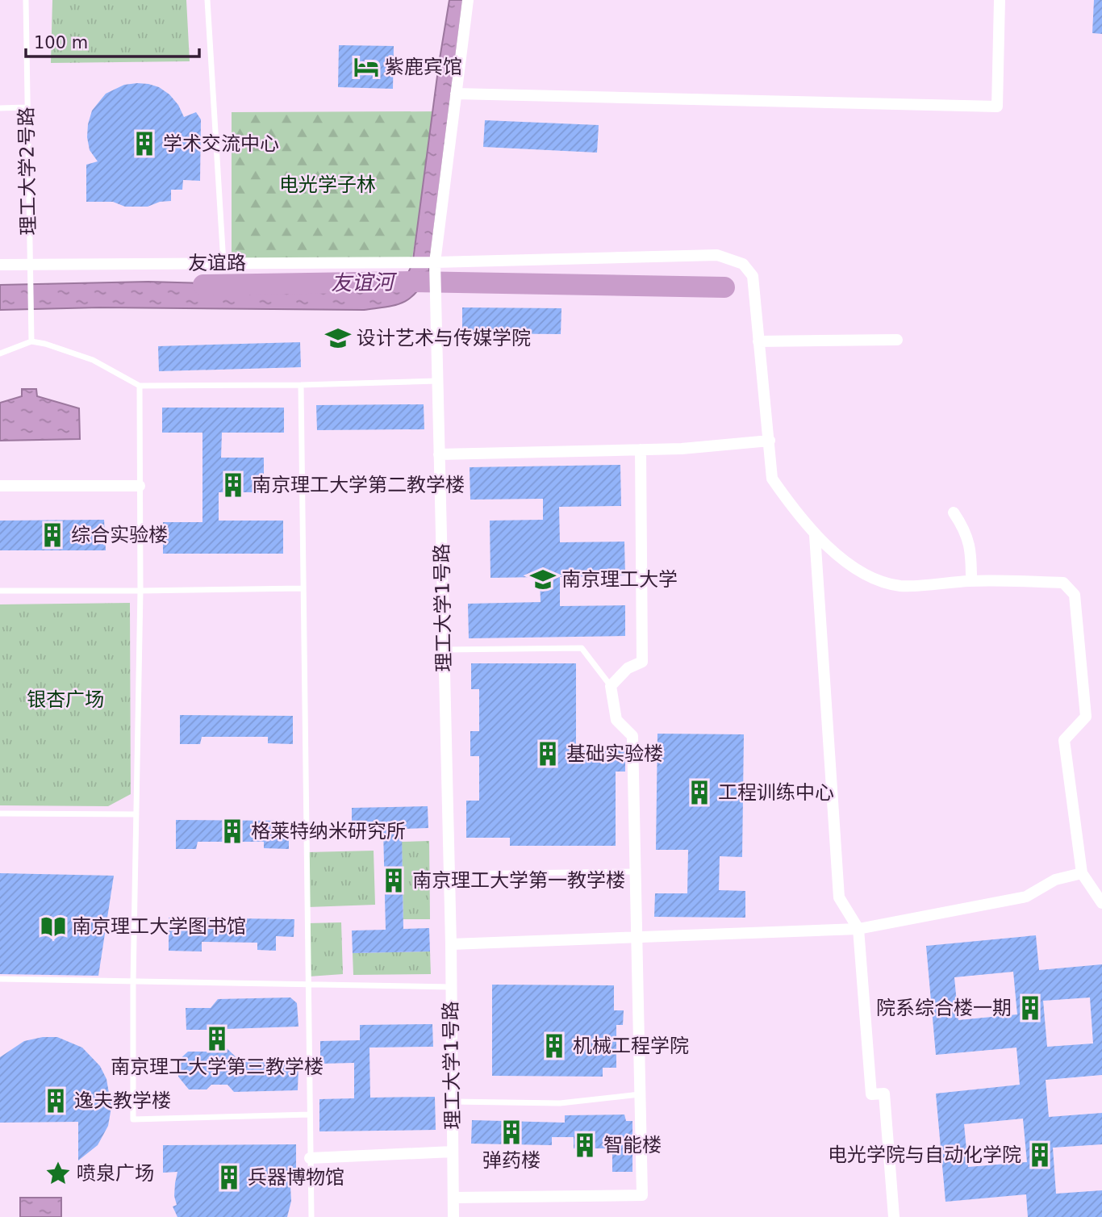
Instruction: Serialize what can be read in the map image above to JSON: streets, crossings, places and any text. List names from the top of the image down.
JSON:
{
  "streets": {
    "street": ["友谊路", "理工大学1号路"],
    "lane": ["理工大学2号路"]
  },
  "crossings": [
    ["理工大学2号路", "友谊路"],
    ["友谊路", "理工大学1号路"]
  ],
  "water": ["友谊河"],
  "parks": ["电光学子林", "银杏广场"],
  "places": {
    "hotel": ["紫鹿宾馆"],
    "building": [
      "学术交流中心",
      "南京理工大学第二教学楼",
      "综合实验楼",
      "基础实验楼",
      "工程训练中心",
      "格莱特纳米研究所",
      "南京理工大学第一教学楼",
      "院系综合楼一期",
      "南京理工大学第三教学楼",
      "机械工程学院",
      "逸夫教学楼",
      "弹药楼",
      "智能楼",
      "电光学院与自动化学院",
      "兵器博物馆"
    ],
    "school or university": ["设计艺术与传媒学院", "南京理工大学"],
    "library": ["南京理工大学图书馆"],
    "place": ["喷泉广场"]
  },
  "scale_bar": "100 m"
}
